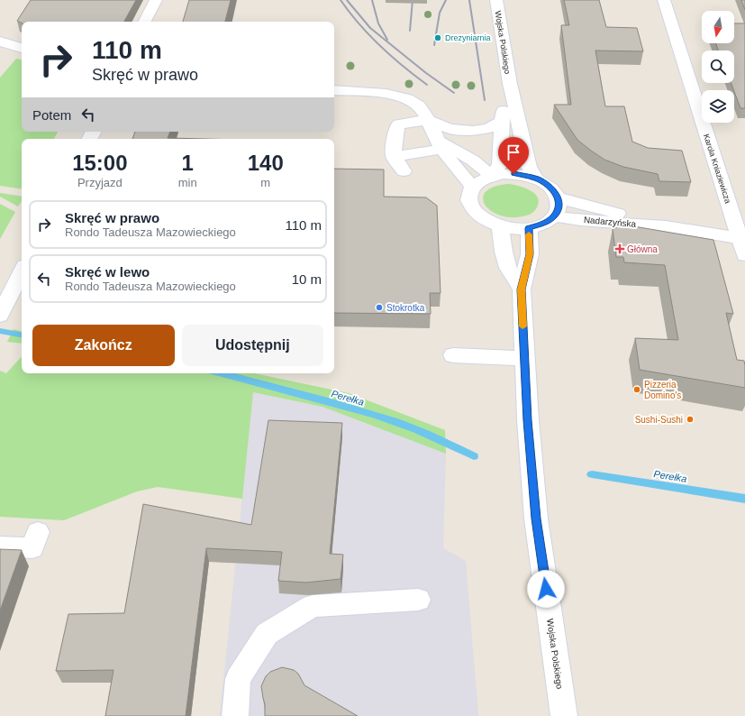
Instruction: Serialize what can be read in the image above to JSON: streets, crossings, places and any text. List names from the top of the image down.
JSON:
{
  "streets": {
    "street": ["Wojska Polskiego", "Karola Kniaziewicza", "Nadarzyńska"]
  },
  "crossings": [
    ["Wojska Polskiego", "Nadarzyńska"],
    ["Karola Kniaziewicza", "Nadarzyńska"]
  ],
  "water": ["Perełka"],
  "places": {
    "other": [
      "Drezyniarnia",
      "Stokrotka",
      "Pizzeria Domino's",
      "Sushi-Sushi"
    ],
    "health": ["Główna"]
  },
  "north": "bottom",
  "page": {
    "turn": ["110 m", "Skręć w prawo"],
    "then": "Potem",
    "eta": [
      "15:00",
      "Przyjazd",
      "1",
      "min",
      "140",
      "m"
    ],
    "list": [
      {
        "name": "Skręć w prawo",
        "note": "Rondo Tadeusza Mazowieckiego",
        "value": "110 m"
      },
      {
        "name": "Skręć w lewo",
        "note": "Rondo Tadeusza Mazowieckiego",
        "value": "10 m"
      }
    ],
    "buttons": ["Zakończ", "Udostępnij"]
  }
}
